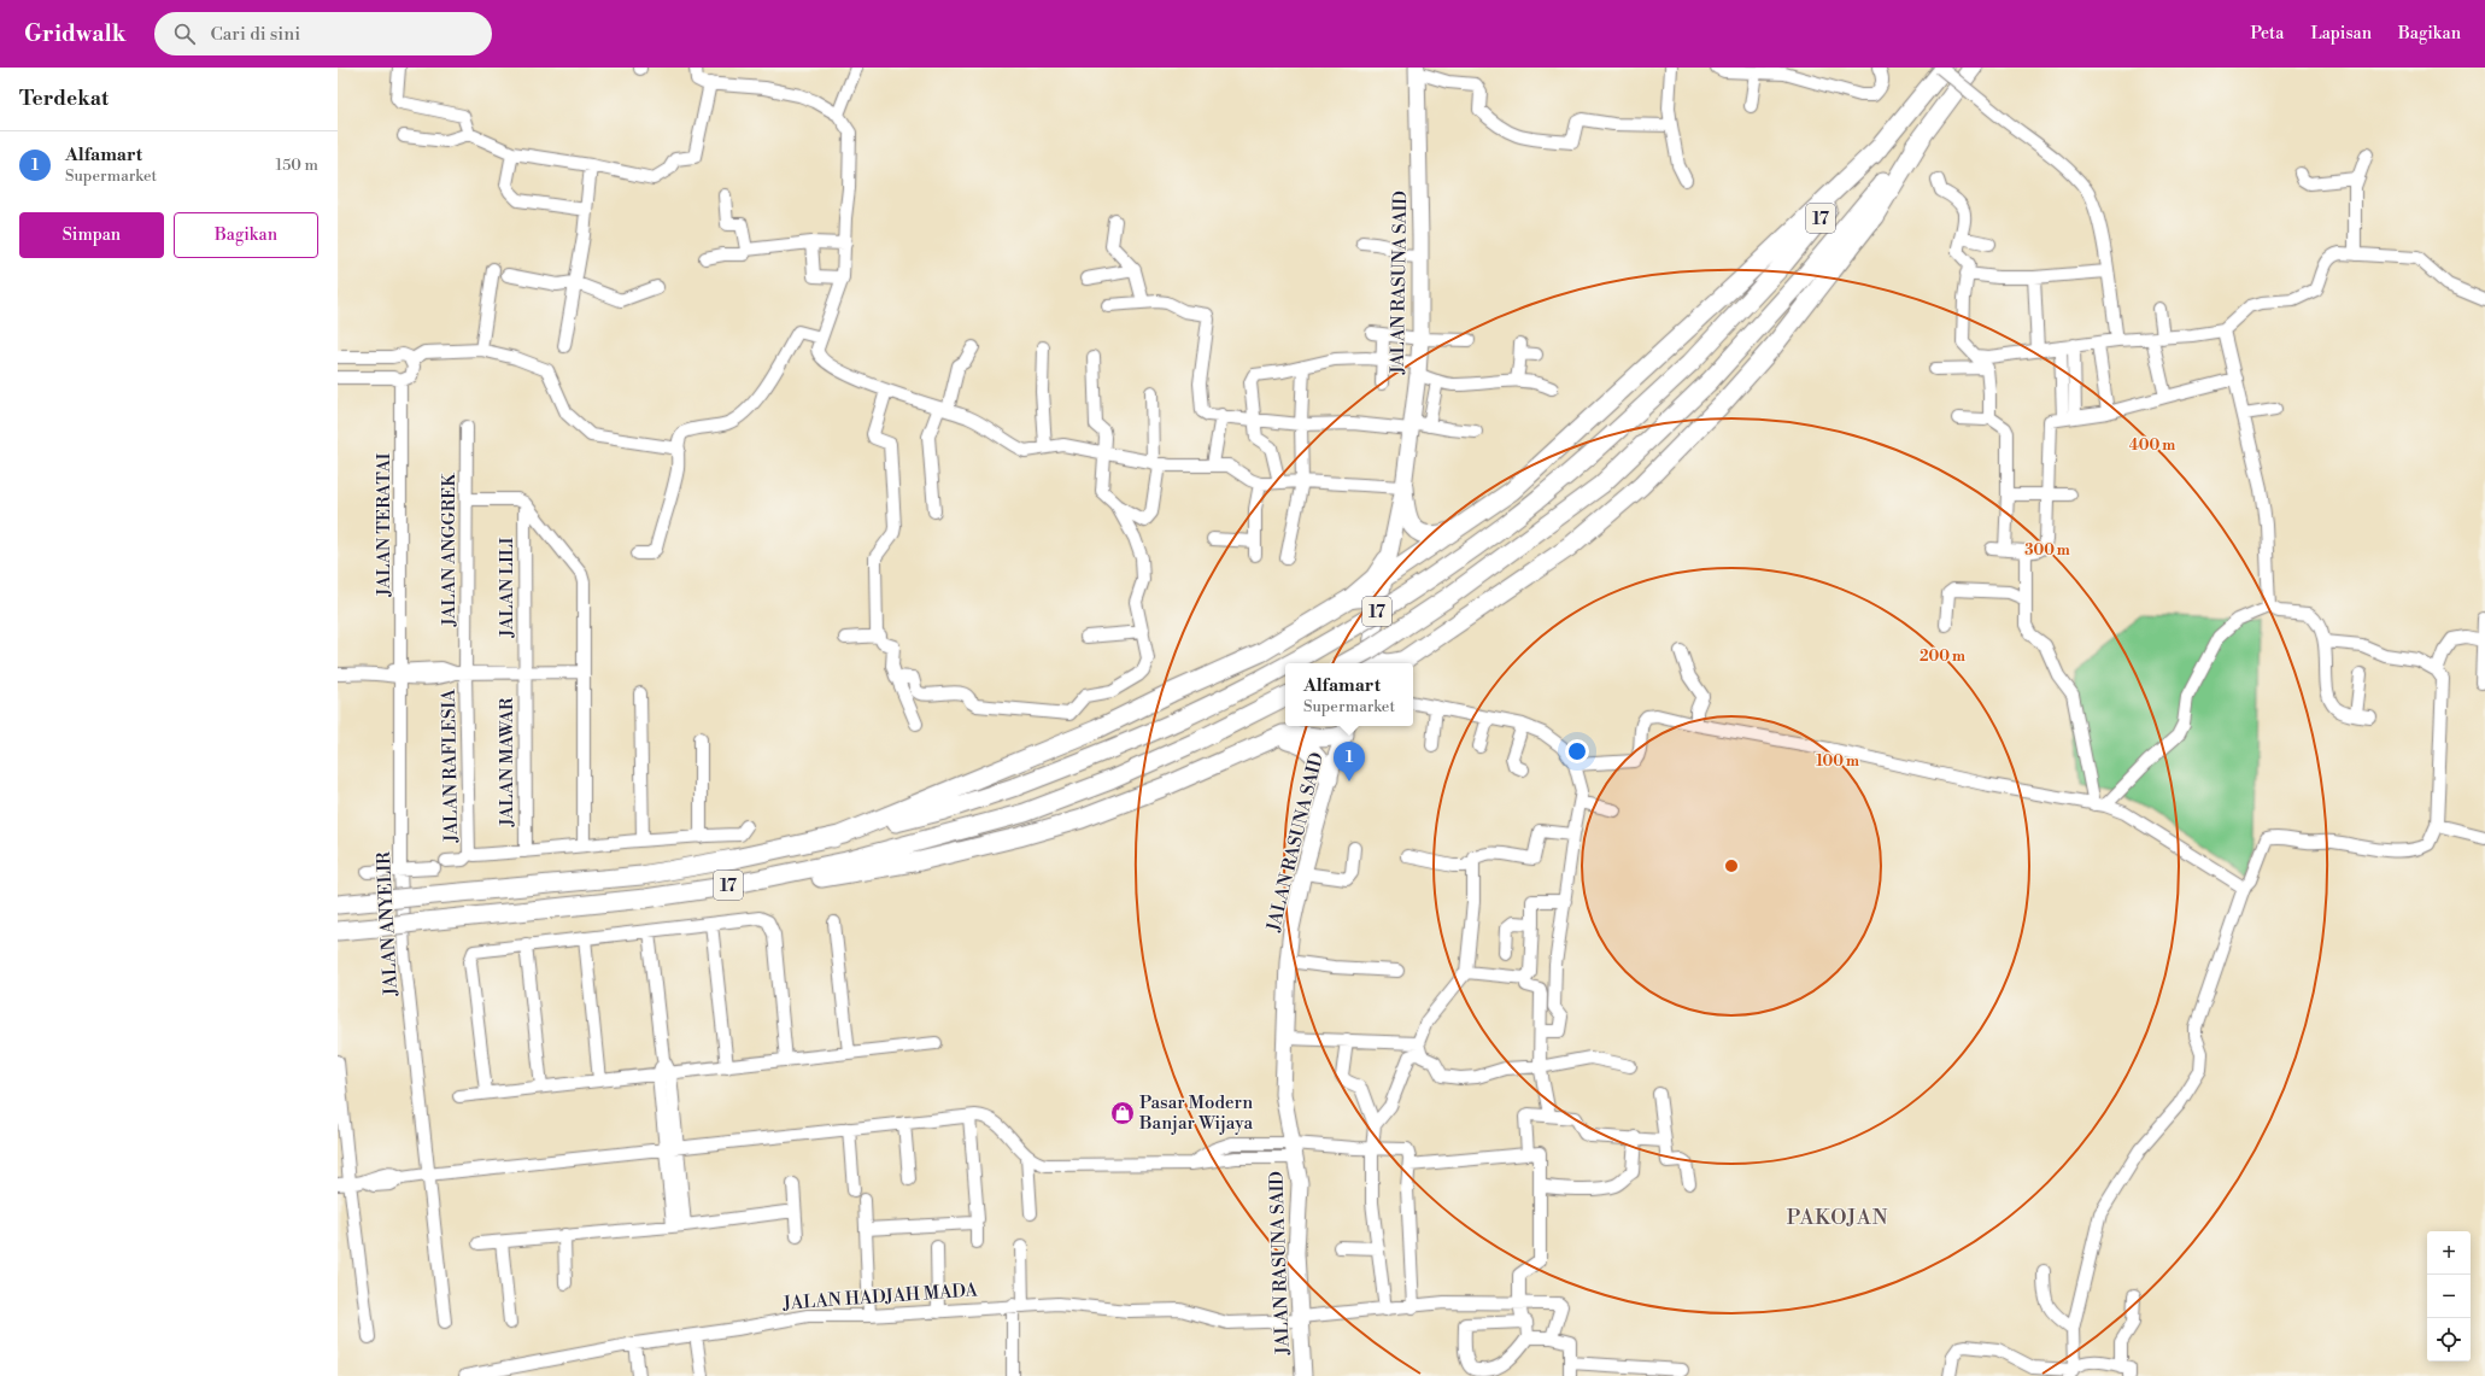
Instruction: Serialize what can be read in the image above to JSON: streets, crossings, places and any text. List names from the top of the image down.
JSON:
{
  "streets": {
    "highway": ["17"],
    "main road": ["JALAN RASUNA SAID"],
    "street": [
      "JALAN TERATAI",
      "JALAN ANGGREK",
      "JALAN LILI",
      "JALAN MAWAR",
      "JALAN RAFLESIA",
      "JALAN ANYELIR",
      "JALAN HADJAH MADA"
    ]
  },
  "crossings": [
    ["JALAN RASUNA SAID", "JALAN HADJAH MADA"],
    ["JALAN TERATAI", "JALAN ANYELIR"],
    ["JALAN ANGGREK", "JALAN RAFLESIA"],
    ["JALAN LILI", "JALAN MAWAR"]
  ],
  "districts": ["PAKOJAN"],
  "places": {
    "shop": ["Pasar Modern Banjar Wijaya"]
  },
  "page": {
    "header": "Gridwalk",
    "search": "Cari di sini",
    "nav": ["Peta", "Lapisan", "Bagikan"],
    "heading": "Terdekat",
    "list": [
      {
        "mark": "1",
        "name": "Alfamart",
        "note": "Supermarket",
        "value": "150 m"
      }
    ],
    "buttons": ["Simpan", "Bagikan"],
    "popup": ["Alfamart", "Supermarket"],
    "pins": "1",
    "map_buttons": ["+", "−"]
  },
  "rings": [
    "400 m",
    "300 m",
    "200 m",
    "100 m"
  ]
}
